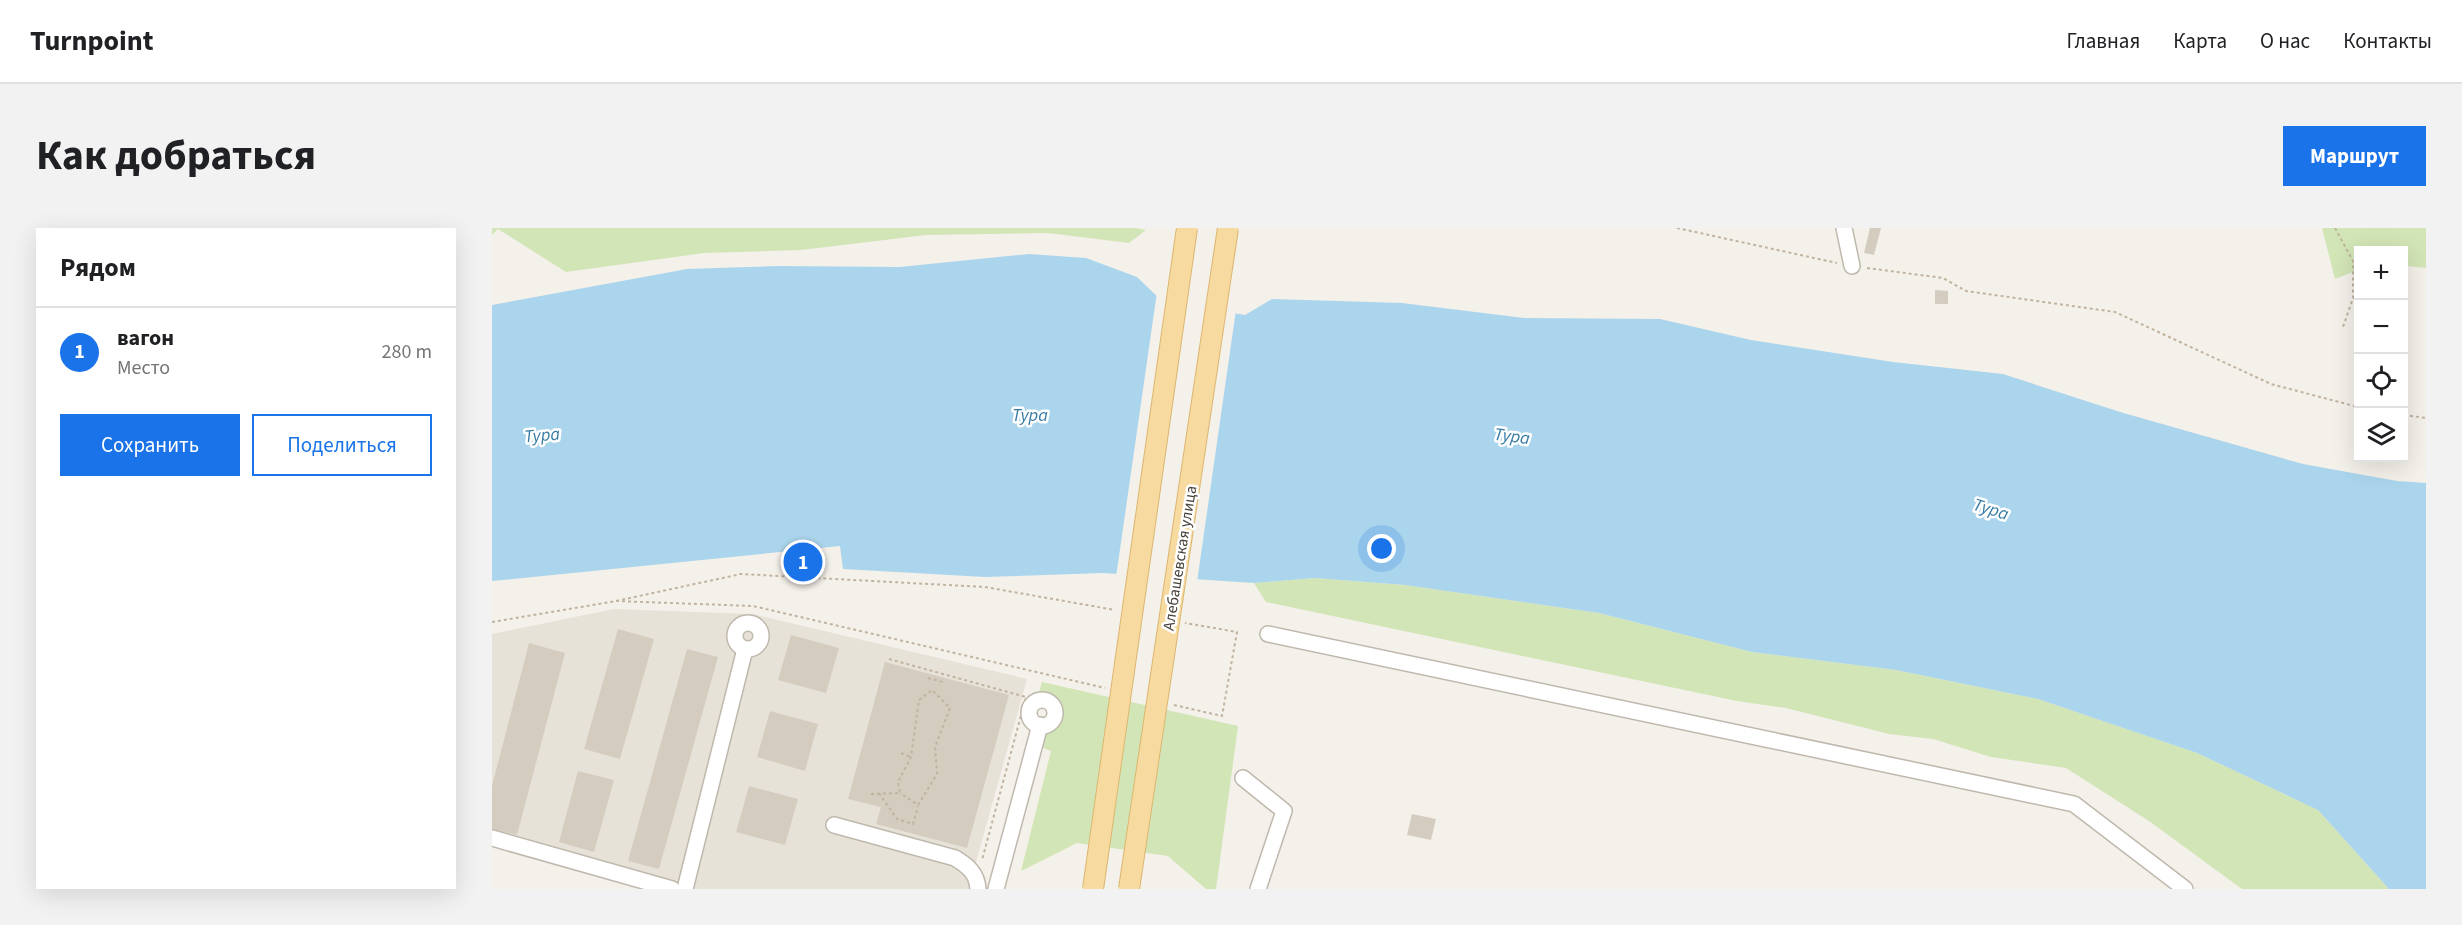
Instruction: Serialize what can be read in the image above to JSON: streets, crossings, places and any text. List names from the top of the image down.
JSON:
{
  "streets": {
    "main road": ["Алебашевская улица"]
  },
  "water": ["Тура"],
  "page": {
    "header": "Turnpoint",
    "nav": [
      "Главная",
      "Карта",
      "О нас",
      "Контакты"
    ],
    "title": "Как добраться",
    "buttons": [
      "Маршрут",
      ["Сохранить", "Поделиться"]
    ],
    "heading": "Рядом",
    "map_buttons": ["+", "−"],
    "list": [
      {
        "mark": "1",
        "name": "вагон",
        "note": "Место",
        "value": "280 m"
      }
    ],
    "pins": "1"
  }
}
